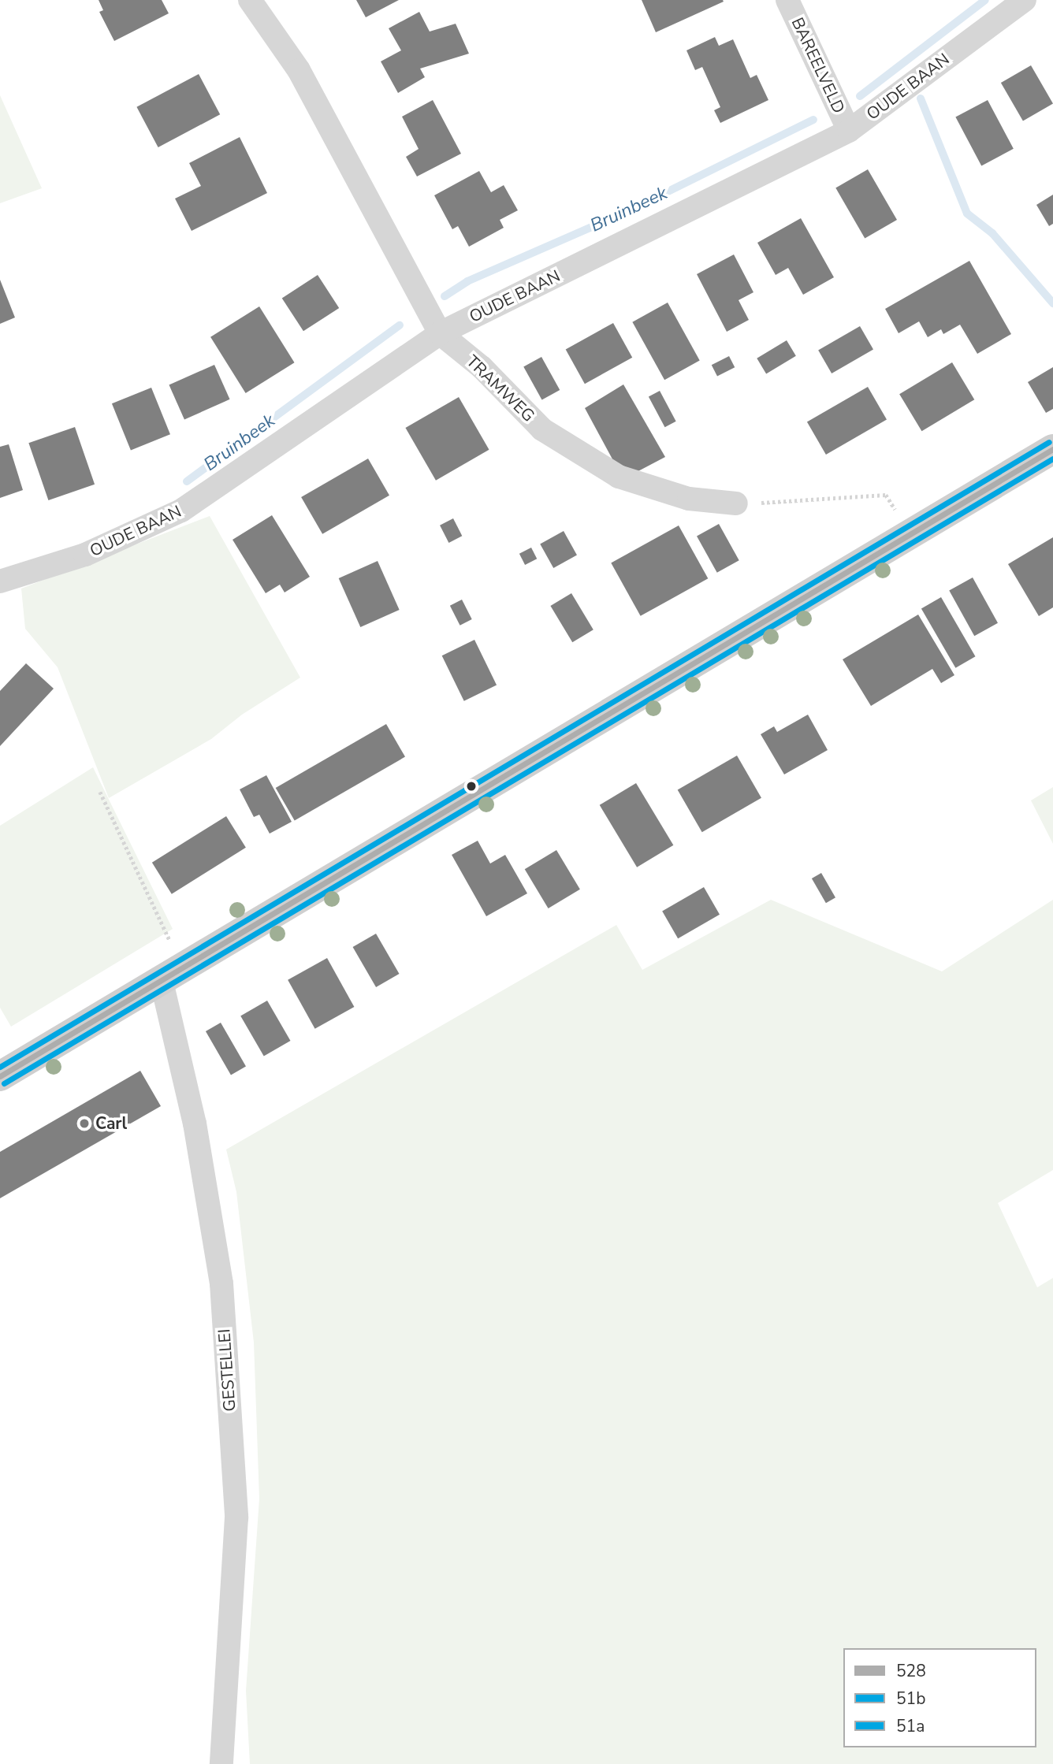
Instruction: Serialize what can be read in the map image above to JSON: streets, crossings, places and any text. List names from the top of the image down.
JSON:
{
  "streets": {
    "street": [
      "BAREELVELD",
      "OUDE BAAN",
      "TRAMWEG",
      "GESTELLEI"
    ]
  },
  "crossings": [
    ["BAREELVELD", "OUDE BAAN"],
    ["OUDE BAAN", "TRAMWEG"]
  ],
  "water": ["Bruinbeek"],
  "places": ["Carl"],
  "lines": ["transit line 51a", "transit line 528", "transit line 51b"],
  "legend": ["528", "51b", "51a"]
}
